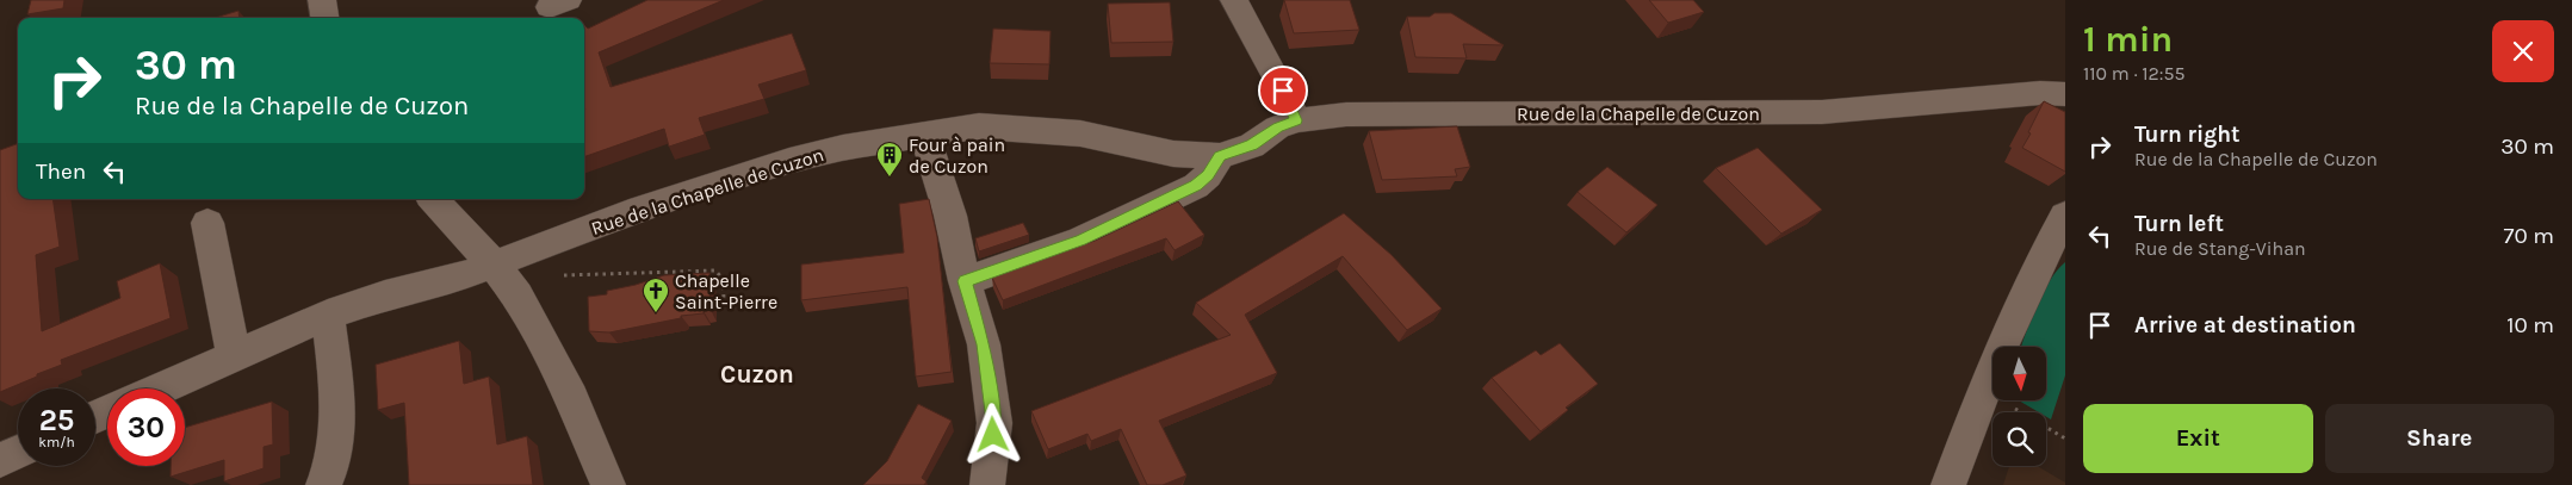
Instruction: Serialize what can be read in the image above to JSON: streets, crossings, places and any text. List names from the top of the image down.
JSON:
{
  "streets": {
    "street": ["Rue de la Chapelle de Cuzon"]
  },
  "districts": ["Cuzon"],
  "places": {
    "building": ["Four à pain de Cuzon"],
    "church": ["Chapelle Saint-Pierre"]
  },
  "north": "bottom",
  "page": {
    "heading": ["1 min", "110 m · 12:55"],
    "turn": ["30 m", "Rue de la Chapelle de Cuzon"],
    "list": [
      {
        "name": "Turn right",
        "note": "Rue de la Chapelle de Cuzon",
        "value": "30 m"
      },
      {
        "name": "Turn left",
        "note": "Rue de Stang-Vihan",
        "value": "70 m"
      },
      {
        "name": "Arrive at destination",
        "value": "10 m"
      }
    ],
    "then": "Then",
    "speed": "25 km/h",
    "limit": "30",
    "buttons": ["Exit", "Share"]
  }
}
